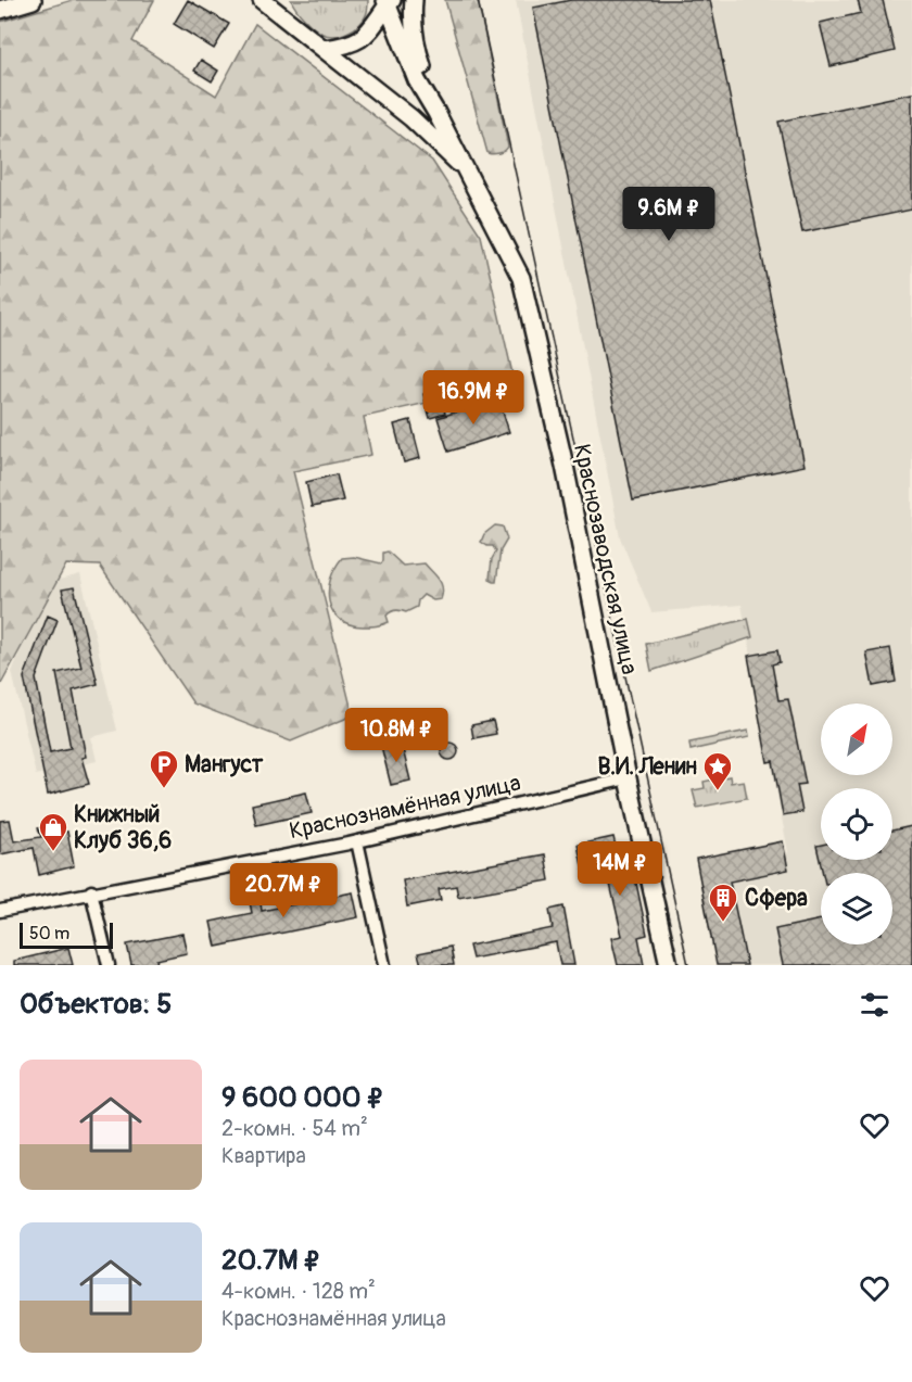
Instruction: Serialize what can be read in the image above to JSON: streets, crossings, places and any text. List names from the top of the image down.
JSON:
{
  "streets": {
    "street": ["Краснозаводская улица", "Краснознамённая улица"]
  },
  "crossings": [
    ["Краснозаводская улица", "Краснознамённая улица"]
  ],
  "places": {
    "parking": ["Мангуст"],
    "place": ["В.И. Ленин"],
    "shop": ["Книжный Клуб 36,6"],
    "building": ["Сфера"]
  },
  "scale_bar": "50 m",
  "north": "top right",
  "page": {
    "price": [
      "9.6M ₽",
      "16.9M ₽",
      "10.8M ₽",
      "14M ₽",
      "20.7M ₽"
    ],
    "scale": "50 m",
    "heading": "Объектов: 5",
    "list": [
      {
        "name": "9 600 000 ₽",
        "note": "2-комн. · 54 m² · Квартира"
      },
      {
        "name": "20.7M ₽",
        "note": "4-комн. · 128 m² · Краснознамённая улица"
      }
    ]
  }
}
